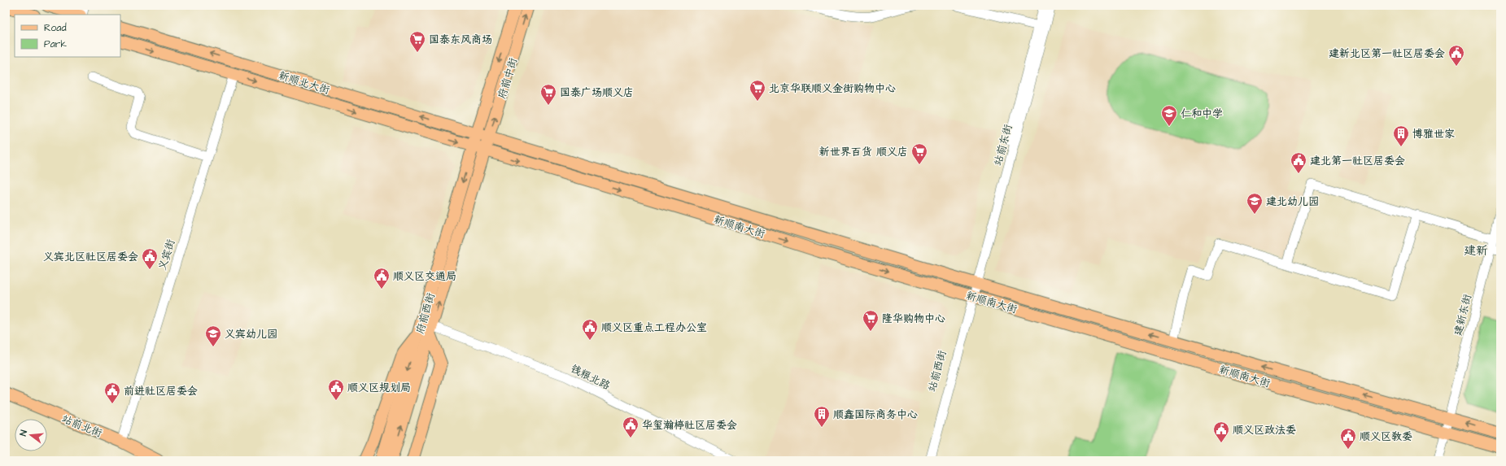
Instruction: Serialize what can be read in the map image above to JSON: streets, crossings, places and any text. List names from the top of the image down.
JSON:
{
  "streets": {
    "main road": [
      "府前中街",
      "新顺北大街",
      "新顺南大街",
      "府前西街",
      "站前北街"
    ],
    "street": [
      "站前东街",
      "义宾街",
      "建新东街",
      "站前西街",
      "钱粮北路"
    ]
  },
  "crossings": [
    ["府前中街", "新顺北大街"],
    ["府前中街", "新顺南大街"],
    ["府前中街", "府前西街"],
    ["新顺北大街", "新顺南大街"],
    ["新顺北大街", "义宾街"],
    ["新顺北大街", "府前西街"],
    ["站前东街", "新顺南大街"],
    ["站前东街", "站前西街"],
    ["新顺南大街", "府前西街"],
    ["新顺南大街", "建新东街"],
    ["新顺南大街", "站前西街"],
    ["义宾街", "站前北街"],
    ["府前西街", "钱粮北路"]
  ],
  "districts": ["建新"],
  "places": {
    "supermarket": [
      "国泰东风商场",
      "北京华联顺义金街购物中心",
      "国泰广场顺义店",
      "新世界百货 顺义店",
      "隆华购物中心"
    ],
    "public building": [
      "建新北区第一社区居委会",
      "建北第一社区居委会",
      "义宾北区社区居委会",
      "顺义区交通局",
      "顺义区重点工程办公室",
      "顺义区规划局",
      "前进社区居委会",
      "华玺瀚楟社区居委会",
      "顺义区政法委",
      "顺义区教委"
    ],
    "school or university": ["仁和中学", "建北幼儿园", "义宾幼儿园"],
    "building": ["博雅世家", "顺鑫国际商务中心"]
  },
  "legend": ["Road", "Park"],
  "north": "left"
}
